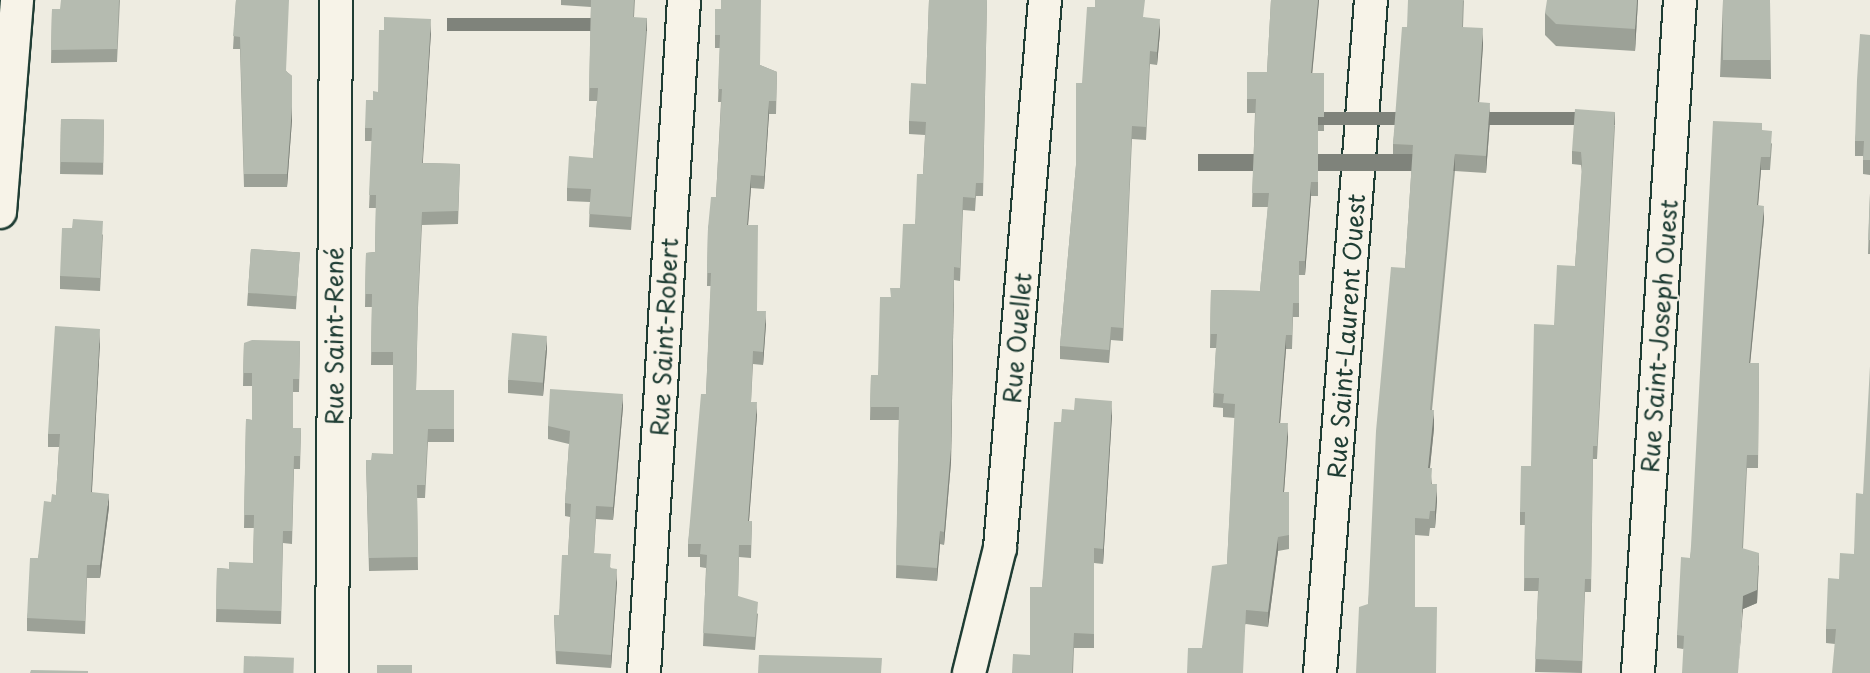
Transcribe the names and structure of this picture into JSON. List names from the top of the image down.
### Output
{
  "streets": {
    "street": [
      "Rue Saint-René",
      "Rue Saint-Laurent Ouest",
      "Rue Saint-Joseph Ouest",
      "Rue Saint-Robert",
      "Rue Ouellet"
    ]
  }
}
